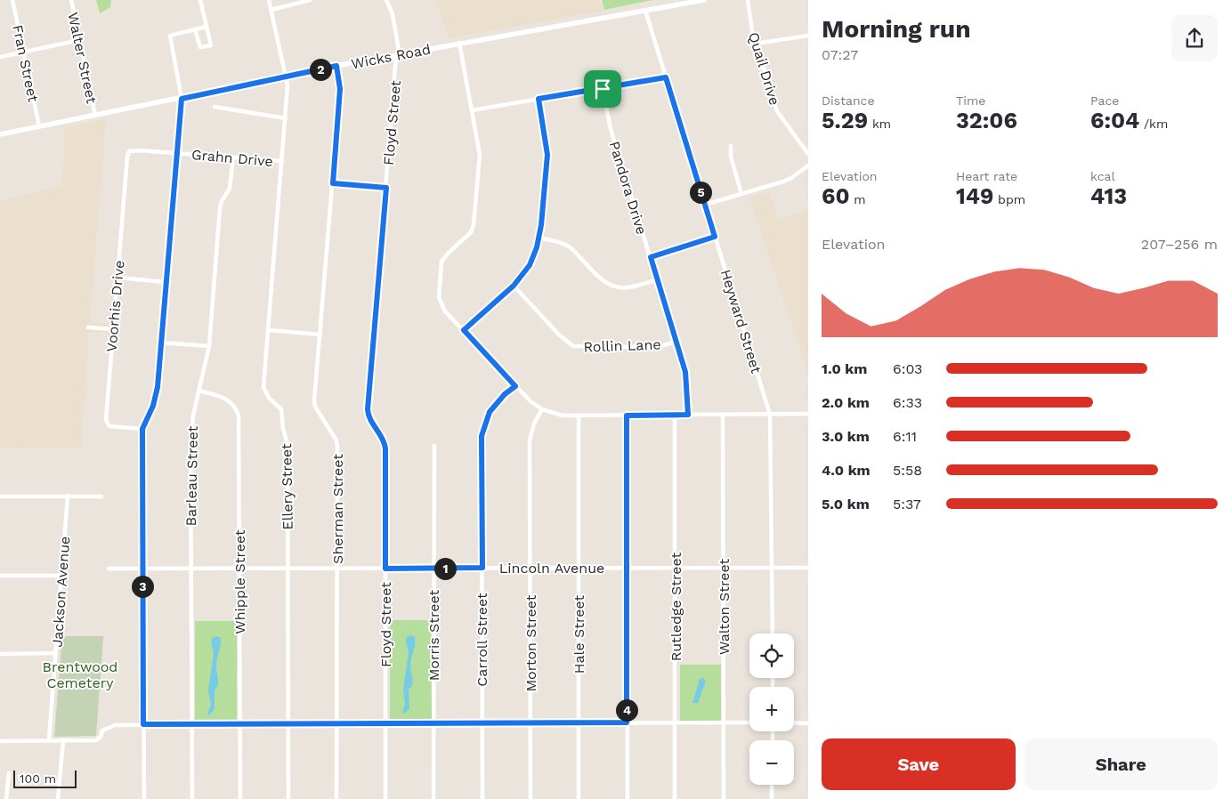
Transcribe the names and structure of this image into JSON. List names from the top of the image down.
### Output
{
  "streets": {
    "main road": ["Wicks Road"],
    "street": [
      "Walter Street",
      "Fran Street",
      "Quail Drive",
      "Floyd Street",
      "Grahn Drive",
      "Pandora Drive",
      "Voorhis Drive",
      "Heyward Street",
      "Rollin Lane",
      "Barleau Street",
      "Ellery Street",
      "Sherman Street",
      "Lincoln Avenue",
      "Whipple Street",
      "Jackson Avenue",
      "Rutledge Street",
      "Walton Street",
      "Hale Street",
      "Morris Street",
      "Carroll Street",
      "Morton Street"
    ]
  },
  "crossings": [
    ["Wicks Road", "Walter Street"],
    ["Wicks Road", "Fran Street"],
    ["Wicks Road", "Floyd Street"],
    ["Wicks Road", "Heyward Street"],
    ["Wicks Road", "Ellery Street"],
    ["Wicks Road", "Sherman Street"],
    ["Floyd Street", "Lincoln Avenue"],
    ["Grahn Drive", "Voorhis Drive"],
    ["Grahn Drive", "Barleau Street"],
    ["Grahn Drive", "Ellery Street"],
    ["Pandora Drive", "Rollin Lane"],
    ["Heyward Street", "Lincoln Avenue"],
    ["Barleau Street", "Lincoln Avenue"],
    ["Barleau Street", "Whipple Street"],
    ["Ellery Street", "Lincoln Avenue"],
    ["Sherman Street", "Lincoln Avenue"],
    ["Lincoln Avenue", "Whipple Street"],
    ["Lincoln Avenue", "Rutledge Street"],
    ["Lincoln Avenue", "Walton Street"],
    ["Lincoln Avenue", "Hale Street"],
    ["Lincoln Avenue", "Morris Street"],
    ["Lincoln Avenue", "Carroll Street"],
    ["Lincoln Avenue", "Morton Street"]
  ],
  "parks": ["Brentwood Cemetery"],
  "scale_bar": "100 m",
  "page": {
    "heading": ["Morning run", "07:27"],
    "pins": [
      "2",
      "5",
      "1",
      "3",
      "4"
    ],
    "stats": [
      ["Distance", "5.29 km"],
      ["Time", "32:06"],
      ["Pace", "6:04 /km"],
      ["Elevation", "60 m"],
      ["Heart rate", "149 bpm"],
      ["kcal", "413"]
    ],
    "chart": ["Elevation", "207–256 m"],
    "list": [
      {
        "name": "1.0 km",
        "note": "6:03"
      },
      {
        "name": "2.0 km",
        "note": "6:33"
      },
      {
        "name": "3.0 km",
        "note": "6:11"
      },
      {
        "name": "4.0 km",
        "note": "5:58"
      },
      {
        "name": "5.0 km",
        "note": "5:37"
      }
    ],
    "map_buttons": ["+", "−"],
    "buttons": ["Save", "Share"],
    "scale": "100 m"
  }
}
